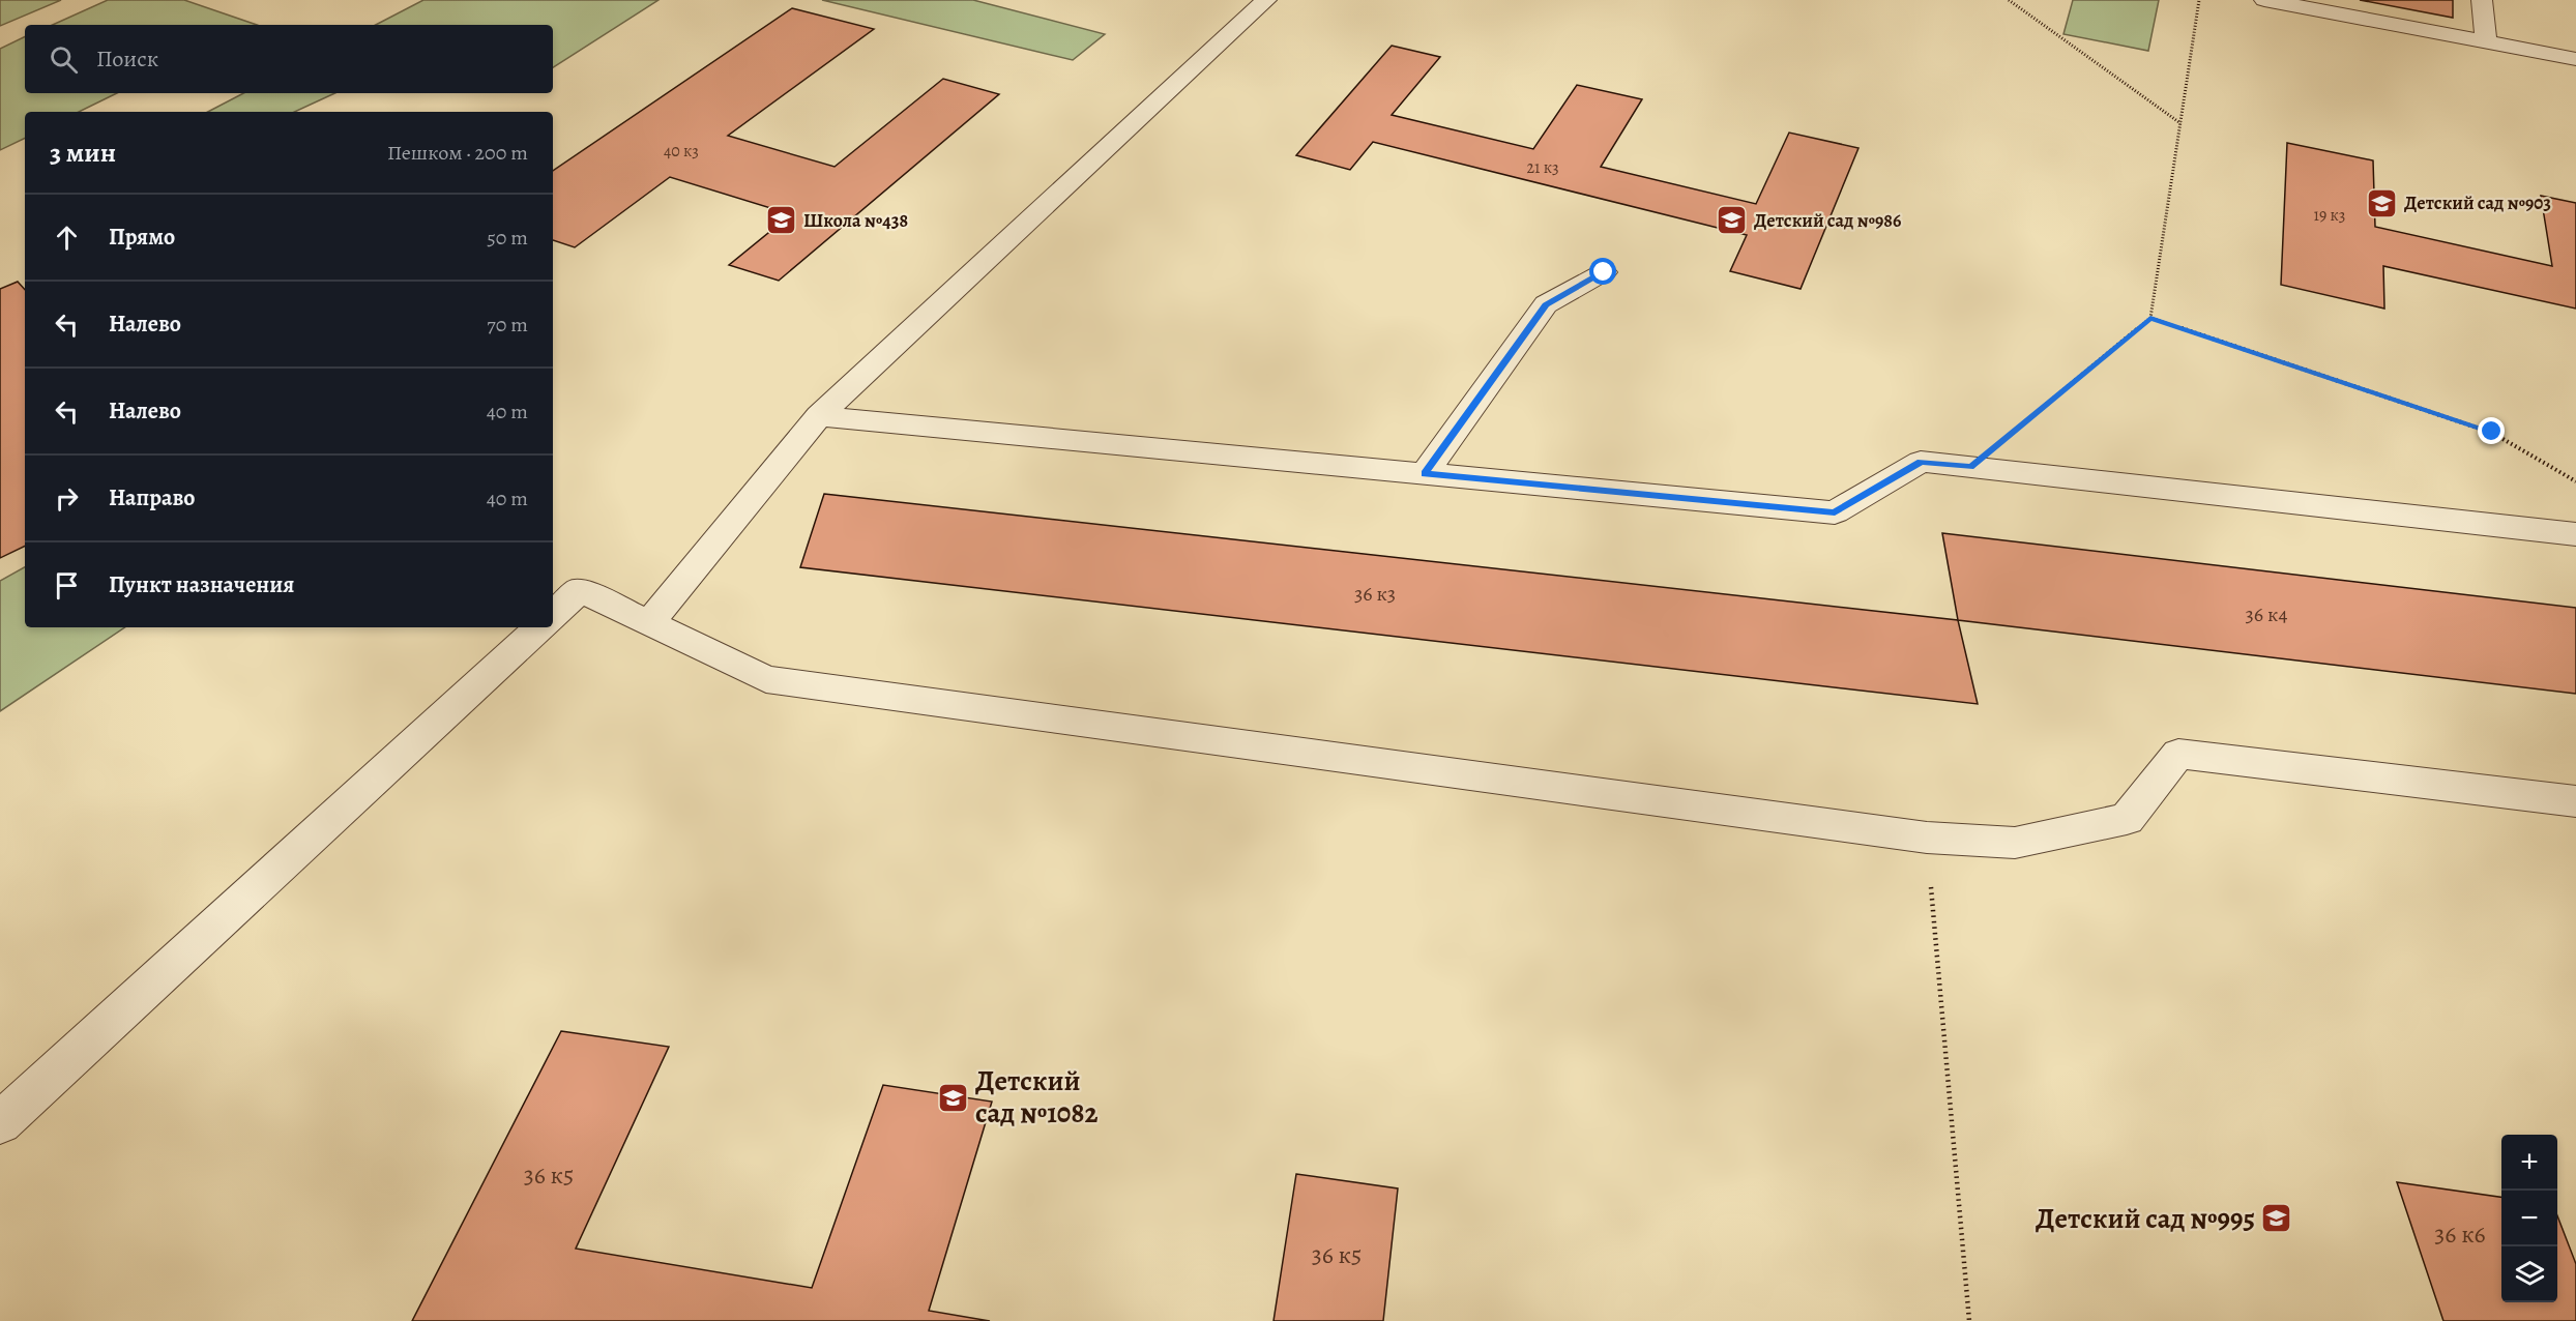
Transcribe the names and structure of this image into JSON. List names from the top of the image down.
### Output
{
  "places": {
    "school or university": [
      "Детский сад №903",
      "Школа №438",
      "Детский сад №986",
      "Детский сад №1082",
      "Детский сад №995"
    ]
  },
  "house_numbers": [
    "40 к3",
    "21 к3",
    "19 к3",
    "36 к3",
    "36 к4",
    "36 к5",
    "36 к6",
    "36 к5"
  ],
  "page": {
    "search": "Поиск",
    "heading": ["3 мин", "Пешком · 200 m"],
    "list": [
      ["Прямо", "50 m"],
      ["Налево", "70 m"],
      ["Налево", "40 m"],
      ["Направо", "40 m"],
      "Пункт назначения"
    ],
    "map_buttons": ["+", "−"]
  }
}
